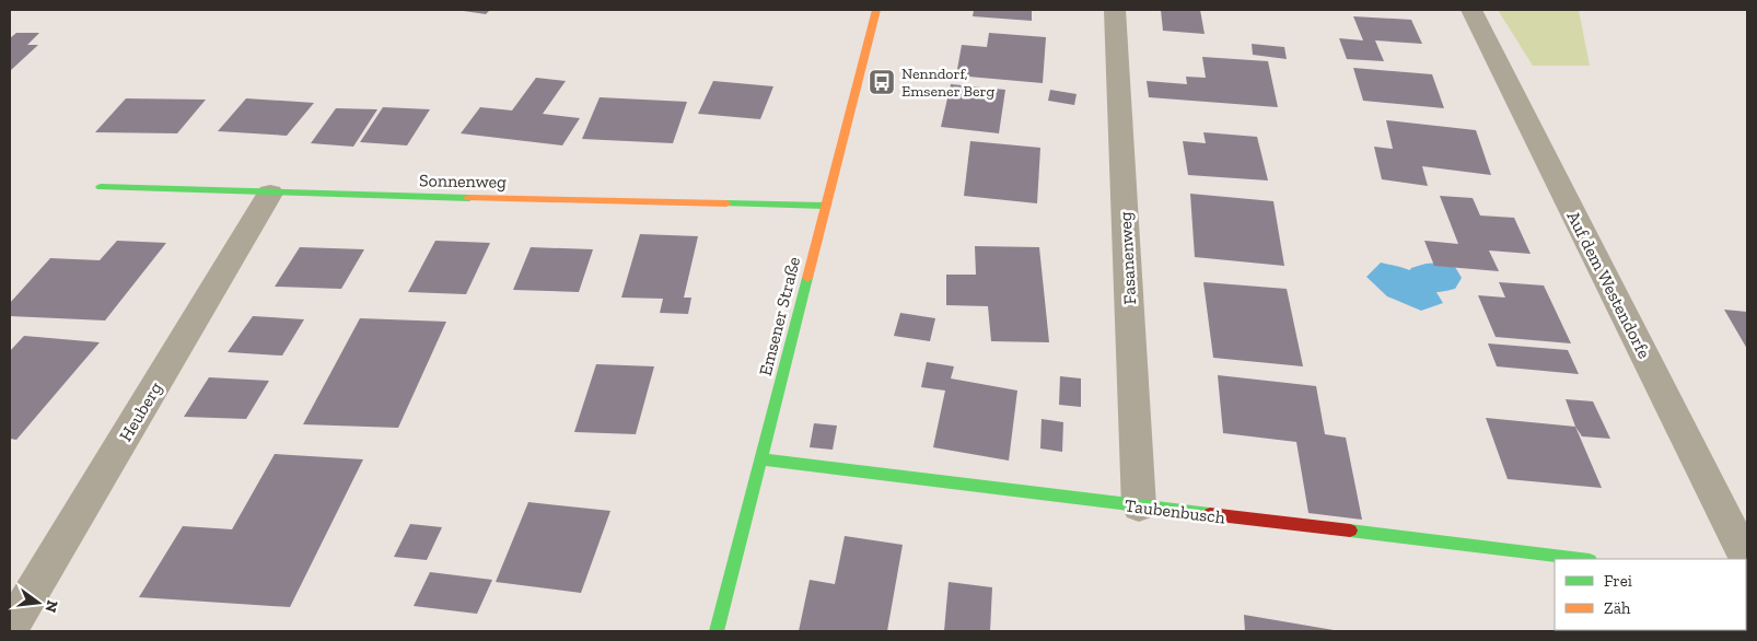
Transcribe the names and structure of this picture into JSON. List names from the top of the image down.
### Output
{
  "streets": {
    "street": [
      "Sonnenweg",
      "Fasanenweg",
      "Auf dem Westendorfe",
      "Emsener Straße",
      "Heuberg",
      "Taubenbusch"
    ]
  },
  "crossings": [
    ["Sonnenweg", "Emsener Straße"],
    ["Sonnenweg", "Heuberg"],
    ["Fasanenweg", "Taubenbusch"],
    ["Emsener Straße", "Taubenbusch"]
  ],
  "places": {
    "bus stop": ["Nenndorf, Emsener Berg"]
  },
  "legend": ["Frei", "Zäh"],
  "north": "right"
}
